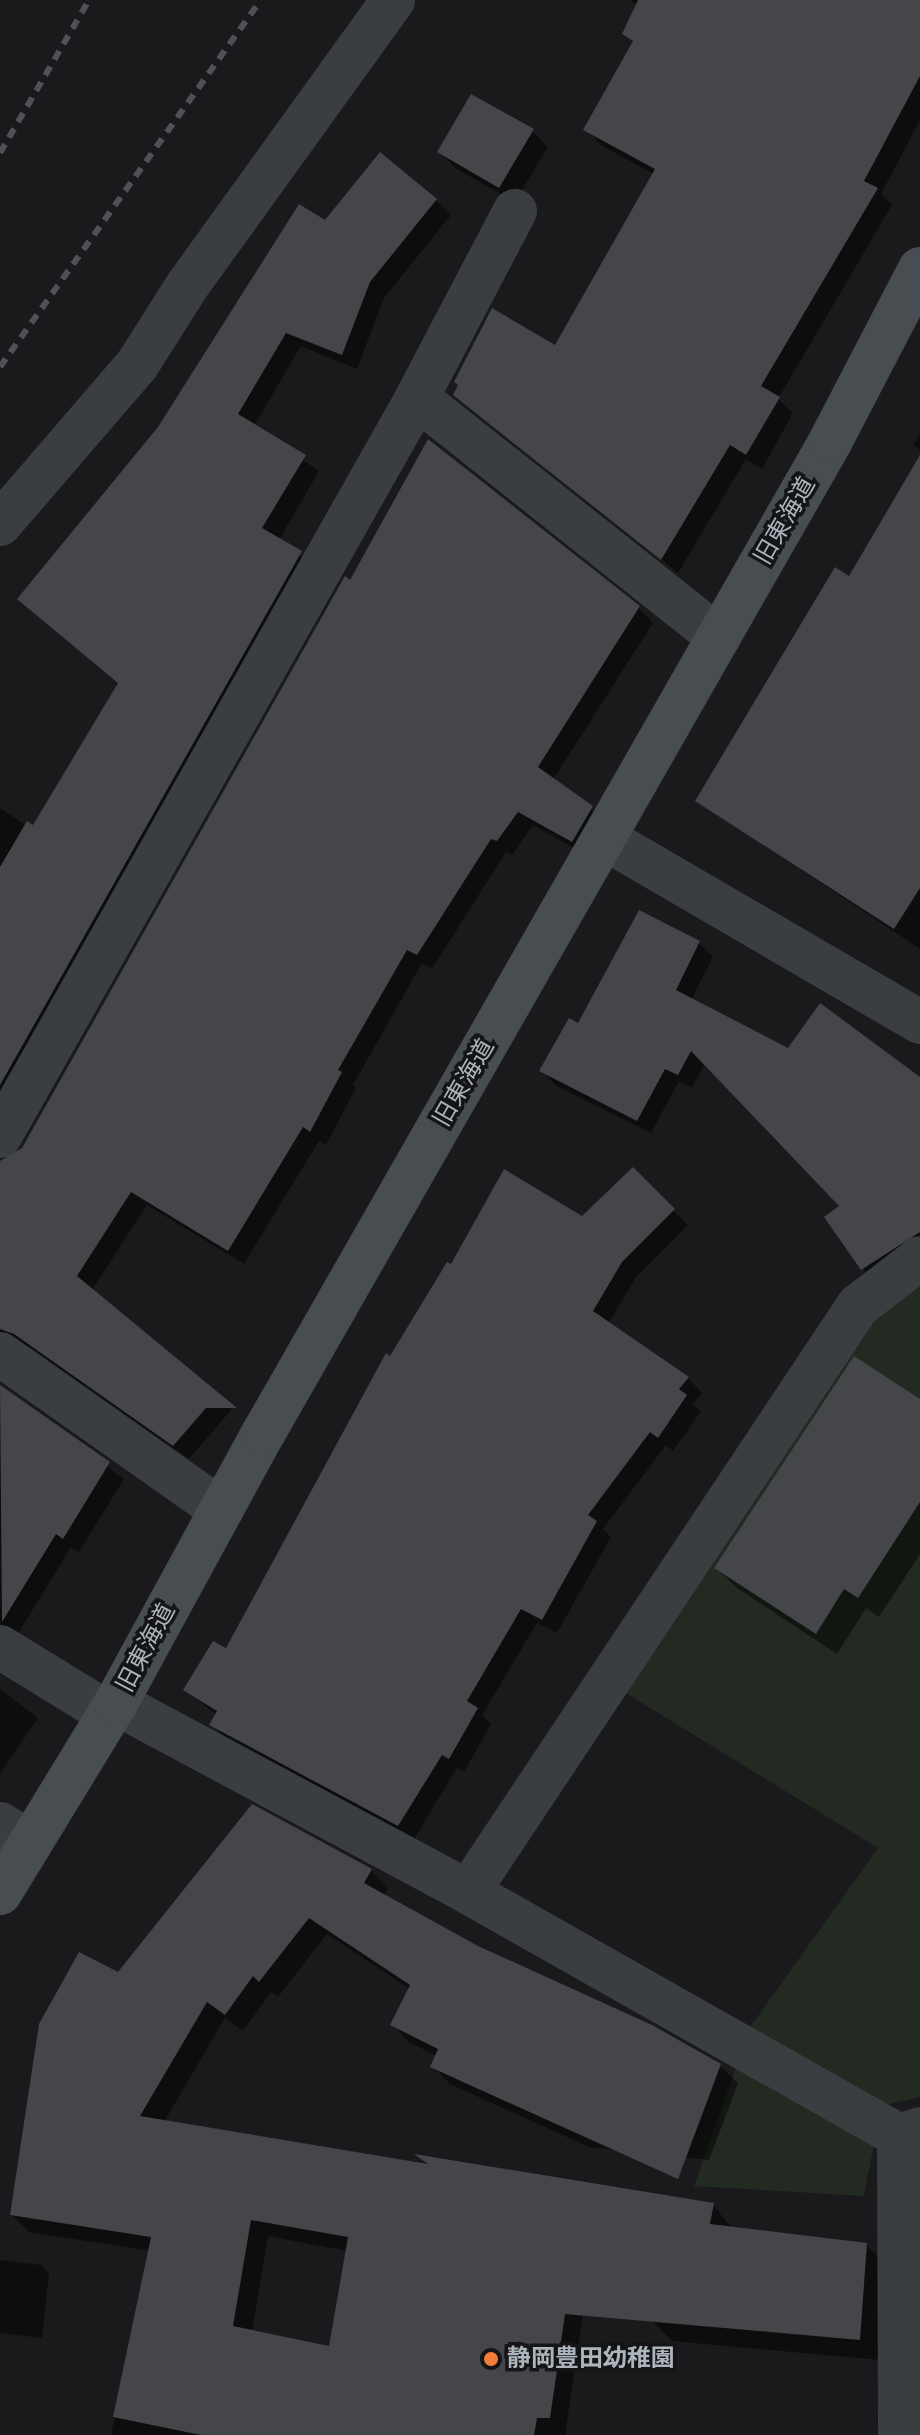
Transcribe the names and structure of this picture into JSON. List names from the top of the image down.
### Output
{
  "streets": {
    "street": ["旧東海道"]
  },
  "places": ["静岡豊田幼稚園"]
}
